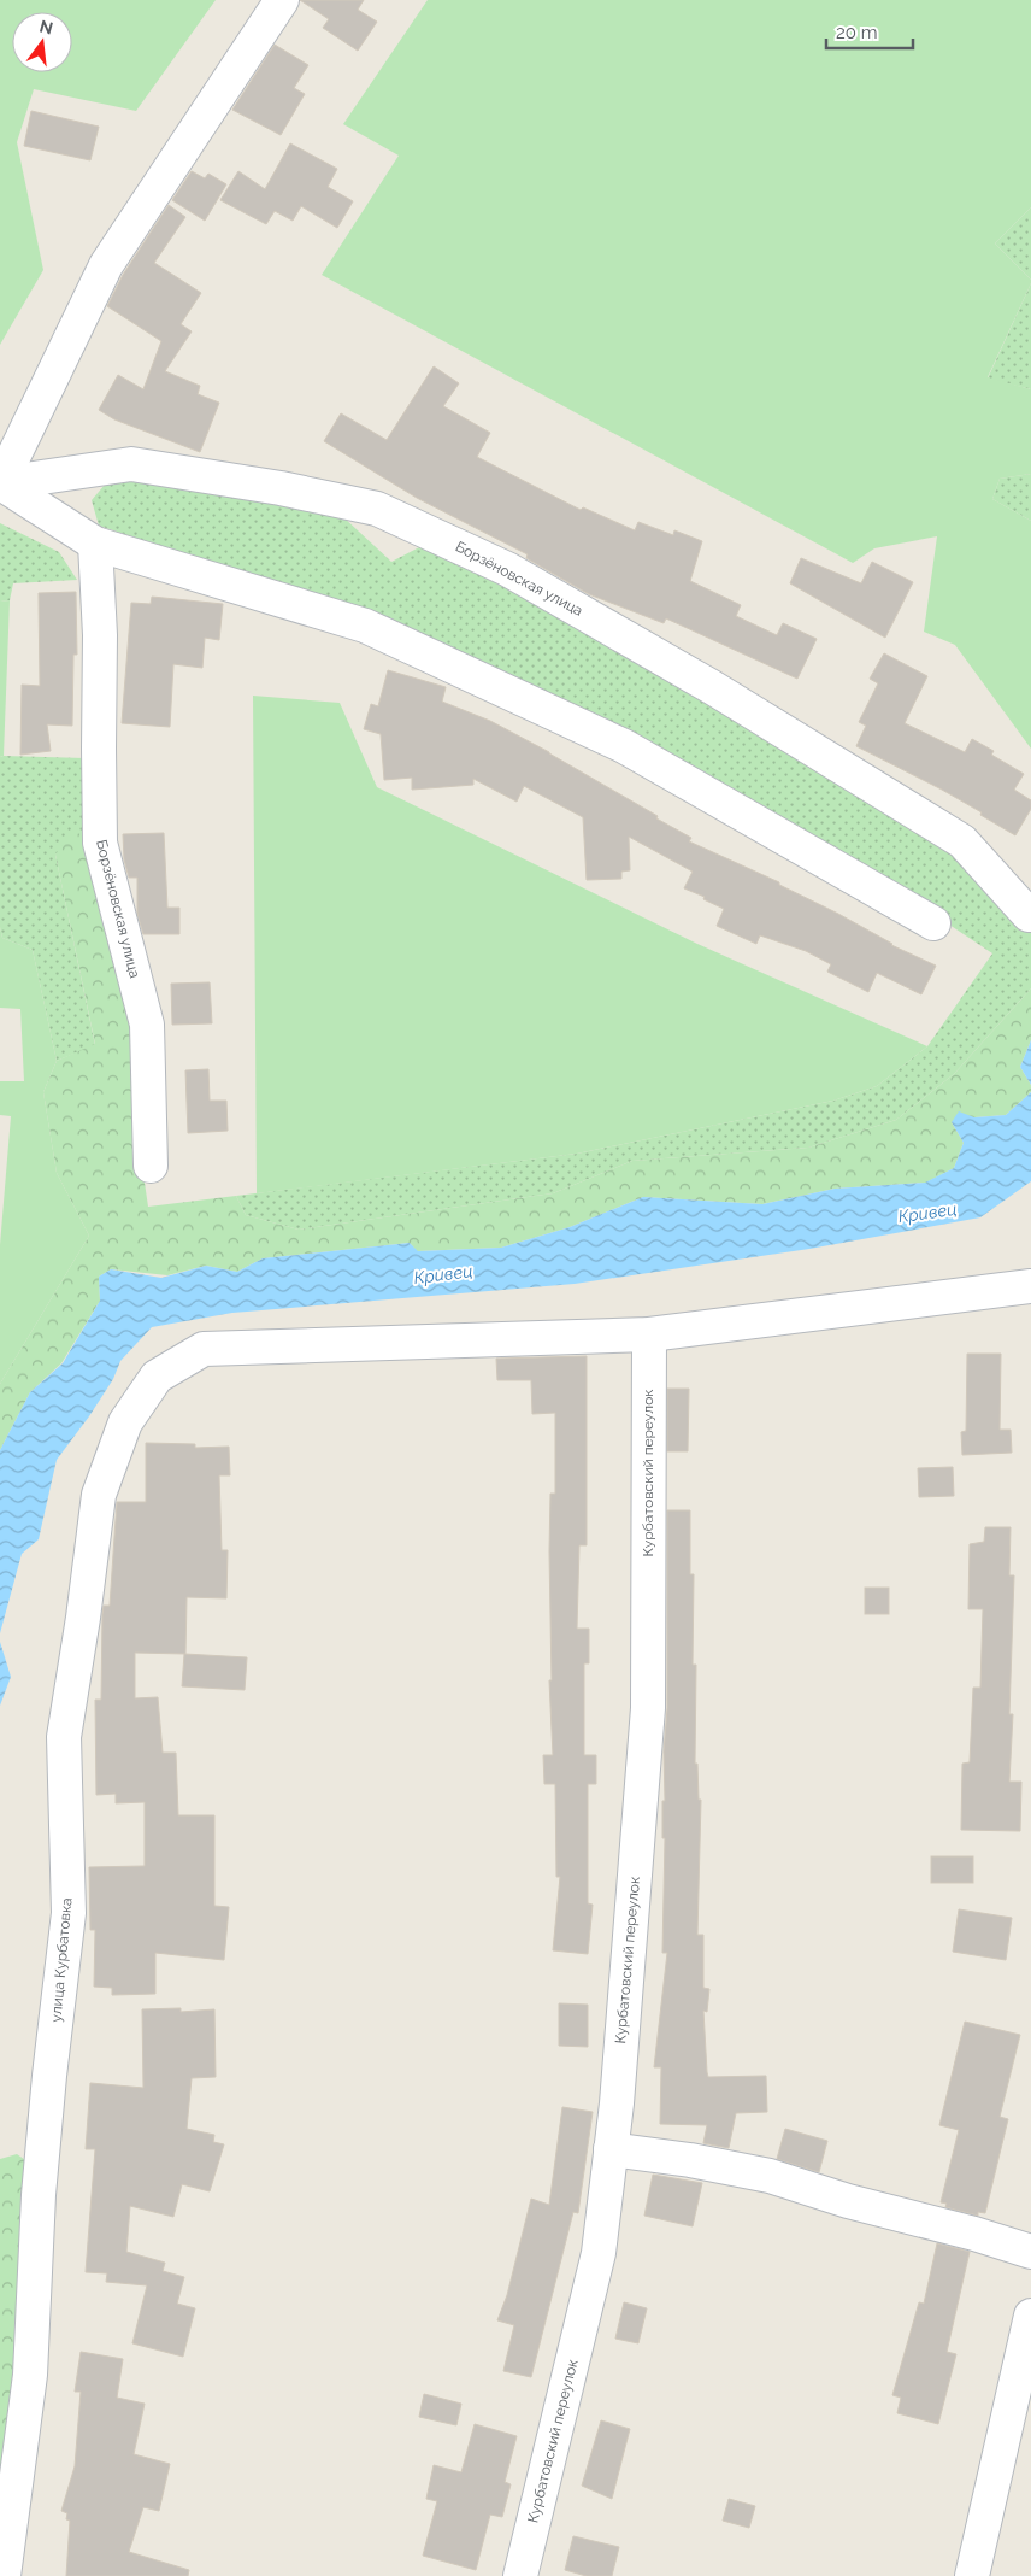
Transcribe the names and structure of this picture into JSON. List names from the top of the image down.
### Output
{
  "streets": {
    "street": ["Борзёновская улица", "Курбатовский переулок", "улица Курбатовка"]
  },
  "crossings": [
    ["Курбатовский переулок", "улица Курбатовка"]
  ],
  "water": ["Кривец"],
  "scale_bar": "20 m",
  "north": "top"
}
